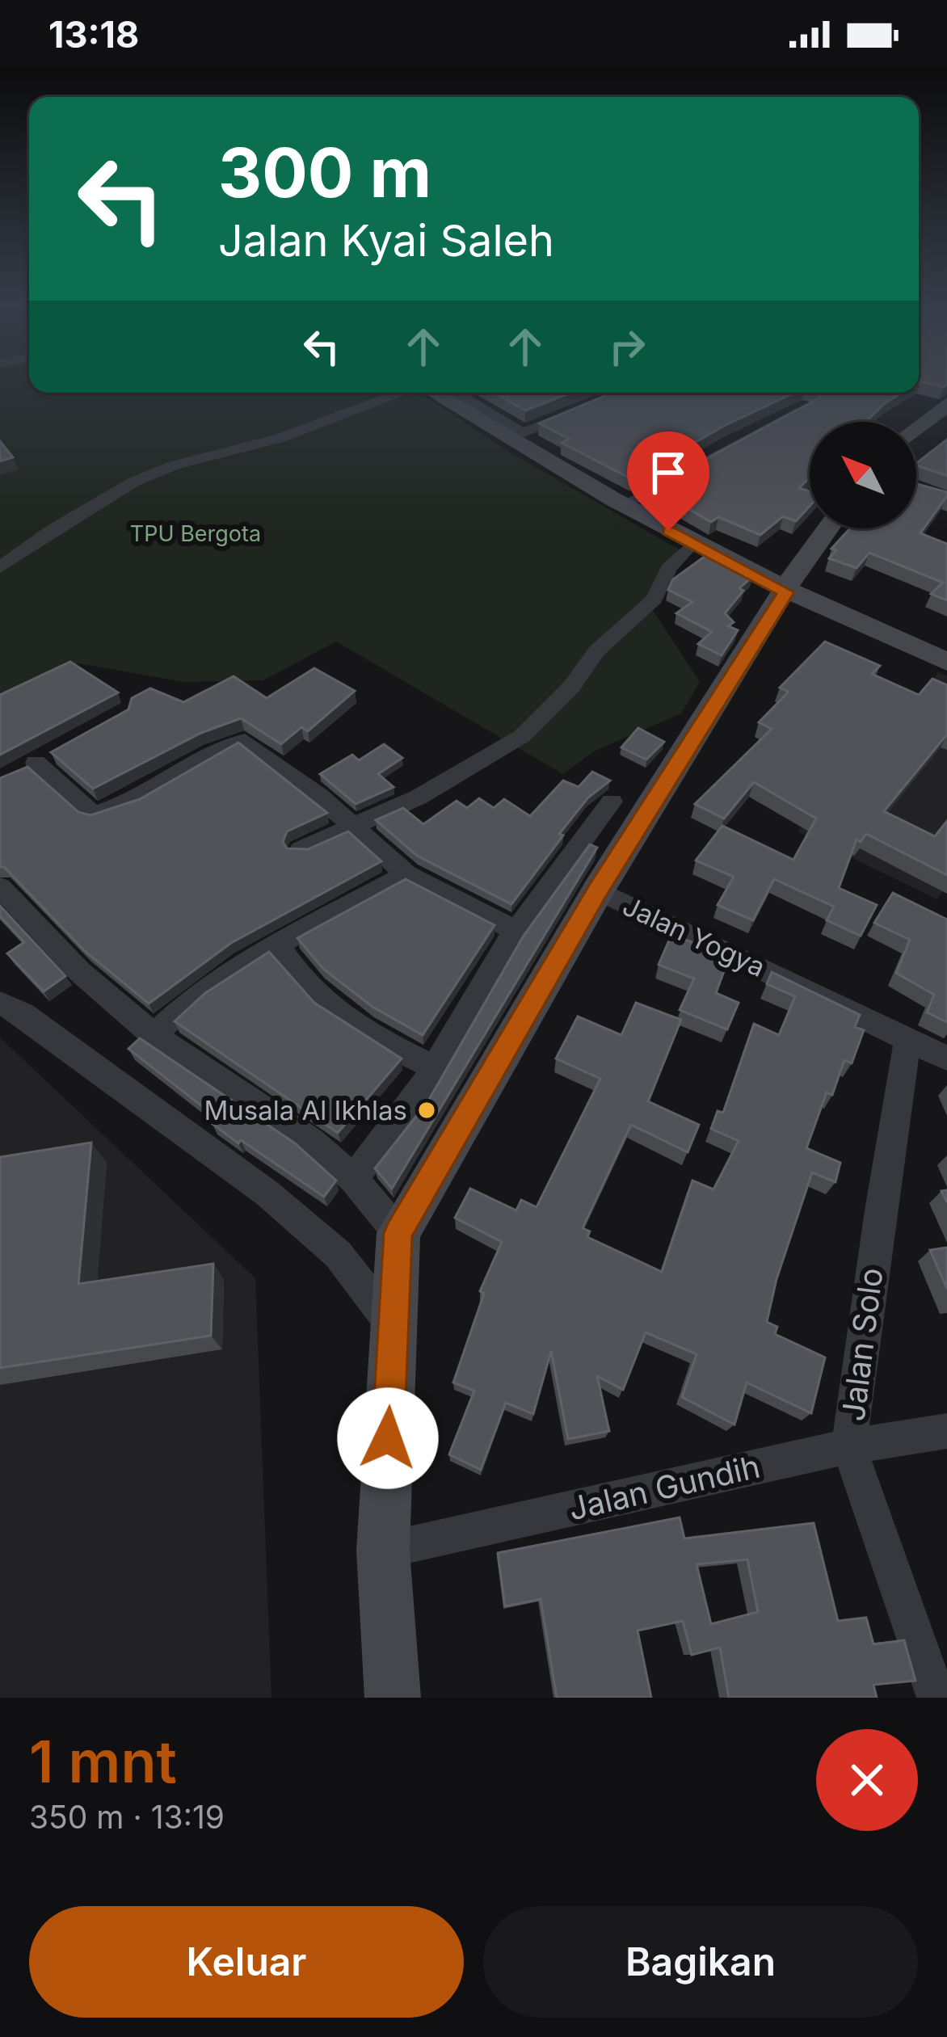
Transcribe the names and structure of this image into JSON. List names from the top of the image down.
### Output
{
  "streets": {
    "street": ["Jalan Yogya", "Jalan Solo", "Jalan Gundih"]
  },
  "crossings": [
    ["Jalan Yogya", "Jalan Solo"],
    ["Jalan Solo", "Jalan Gundih"]
  ],
  "parks": ["TPU Bergota"],
  "places": ["Musala Al Ikhlas"],
  "north": "top left",
  "page": {
    "status": "13:18",
    "turn": ["300 m", "Jalan Kyai Saleh"],
    "heading": ["1 mnt", "350 m · 13:19"],
    "buttons": ["Keluar", "Bagikan"]
  }
}
